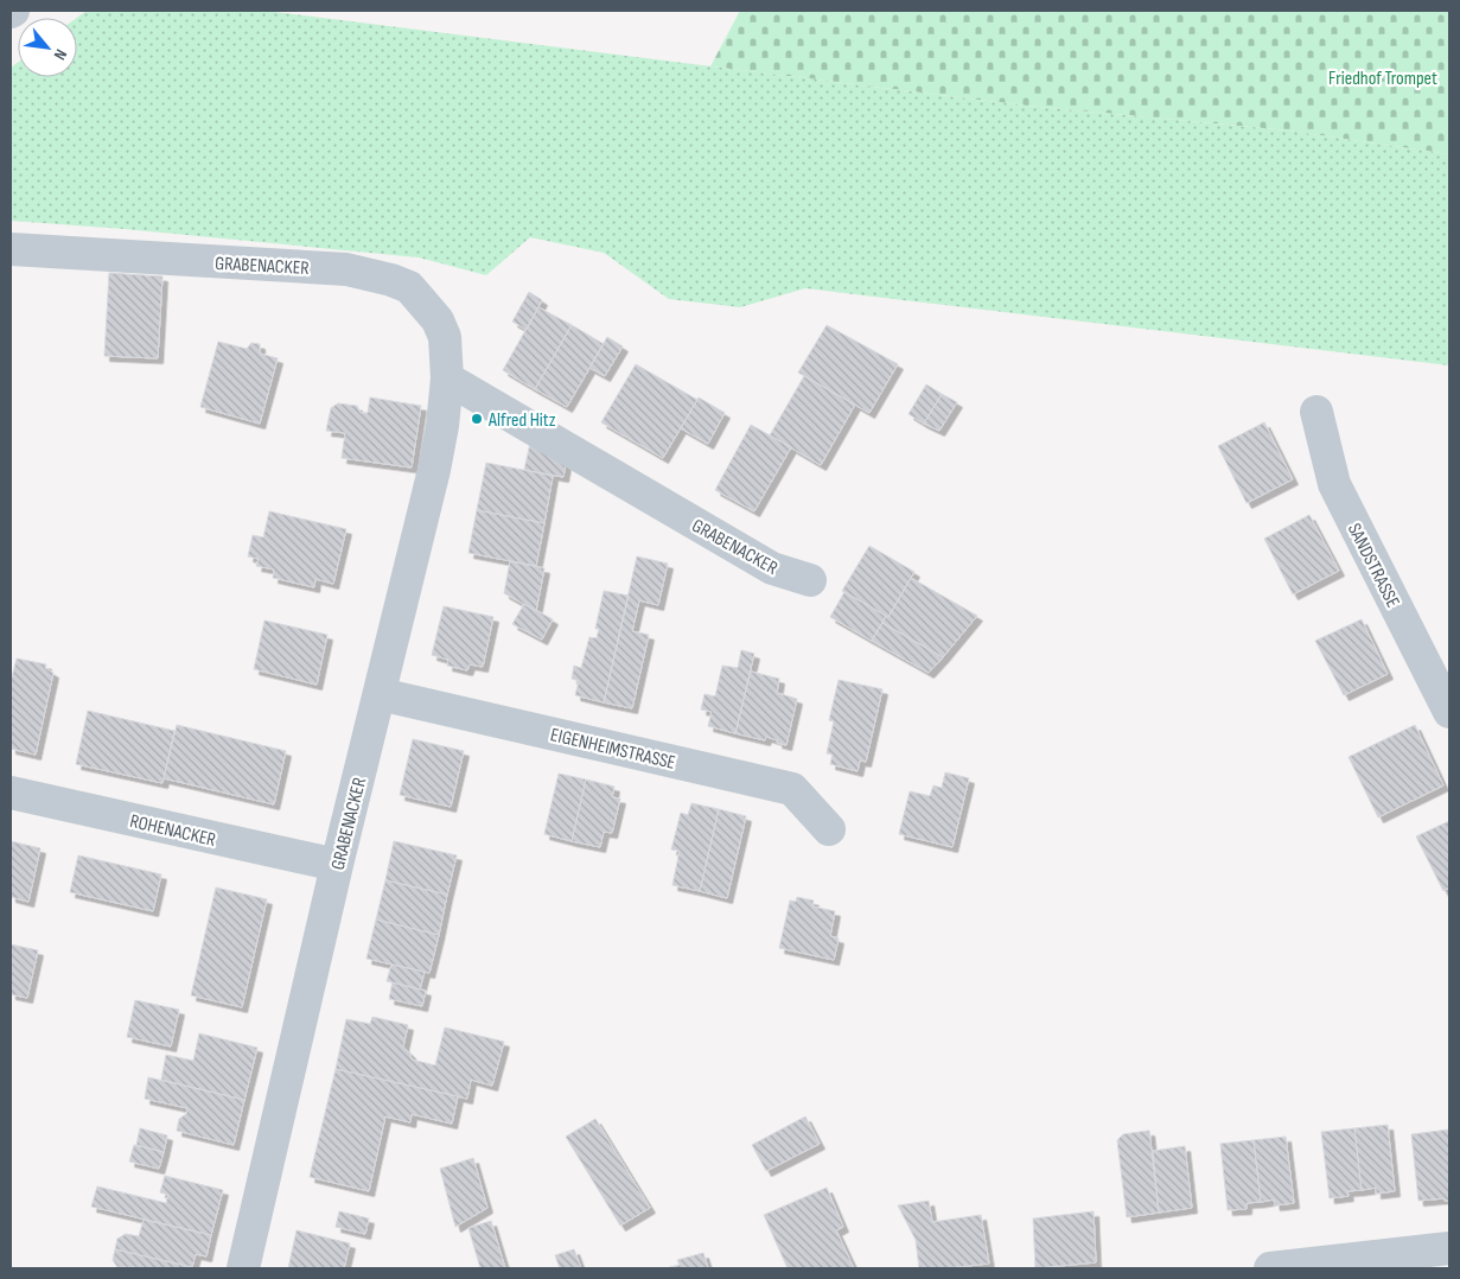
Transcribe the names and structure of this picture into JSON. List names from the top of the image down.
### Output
{
  "streets": {
    "street": [
      "GRABENACKER",
      "SANDSTRASSE",
      "EIGENHEIMSTRASSE",
      "ROHENACKER"
    ]
  },
  "crossings": [
    ["GRABENACKER", "EIGENHEIMSTRASSE"],
    ["GRABENACKER", "ROHENACKER"]
  ],
  "parks": ["Friedhof Trompet"],
  "places": ["Alfred Hitz"],
  "north": "bottom right"
}
